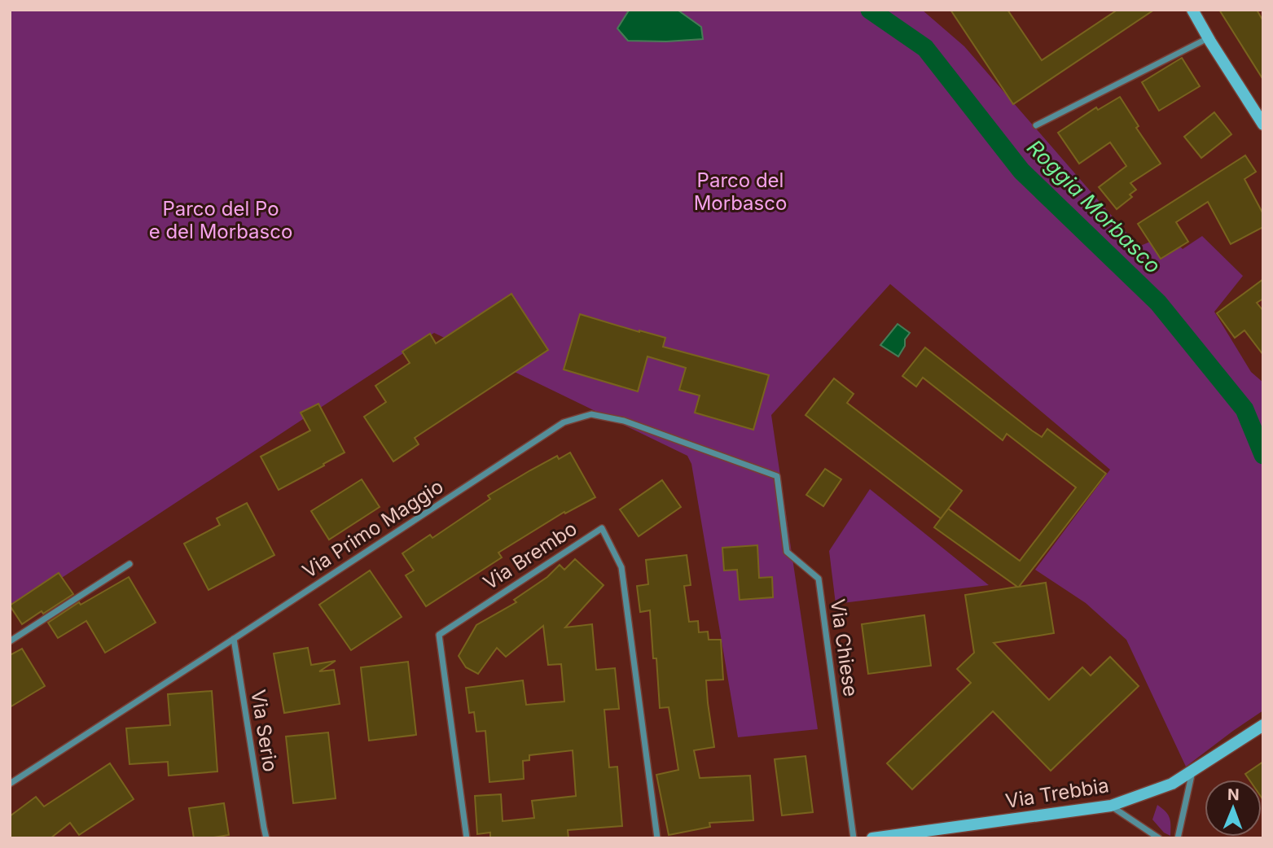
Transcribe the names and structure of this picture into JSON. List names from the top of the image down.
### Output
{
  "streets": {
    "street": [
      "Via Primo Maggio",
      "Via Brembo",
      "Via Chiese",
      "Via Serio",
      "Via Trebbia"
    ]
  },
  "crossings": [
    ["Via Primo Maggio", "Via Chiese"],
    ["Via Primo Maggio", "Via Serio"]
  ],
  "water": ["Roggia Morbasco"],
  "parks": ["Parco del Morbasco", "Parco del Po e del Morbasco"],
  "north": "top"
}
